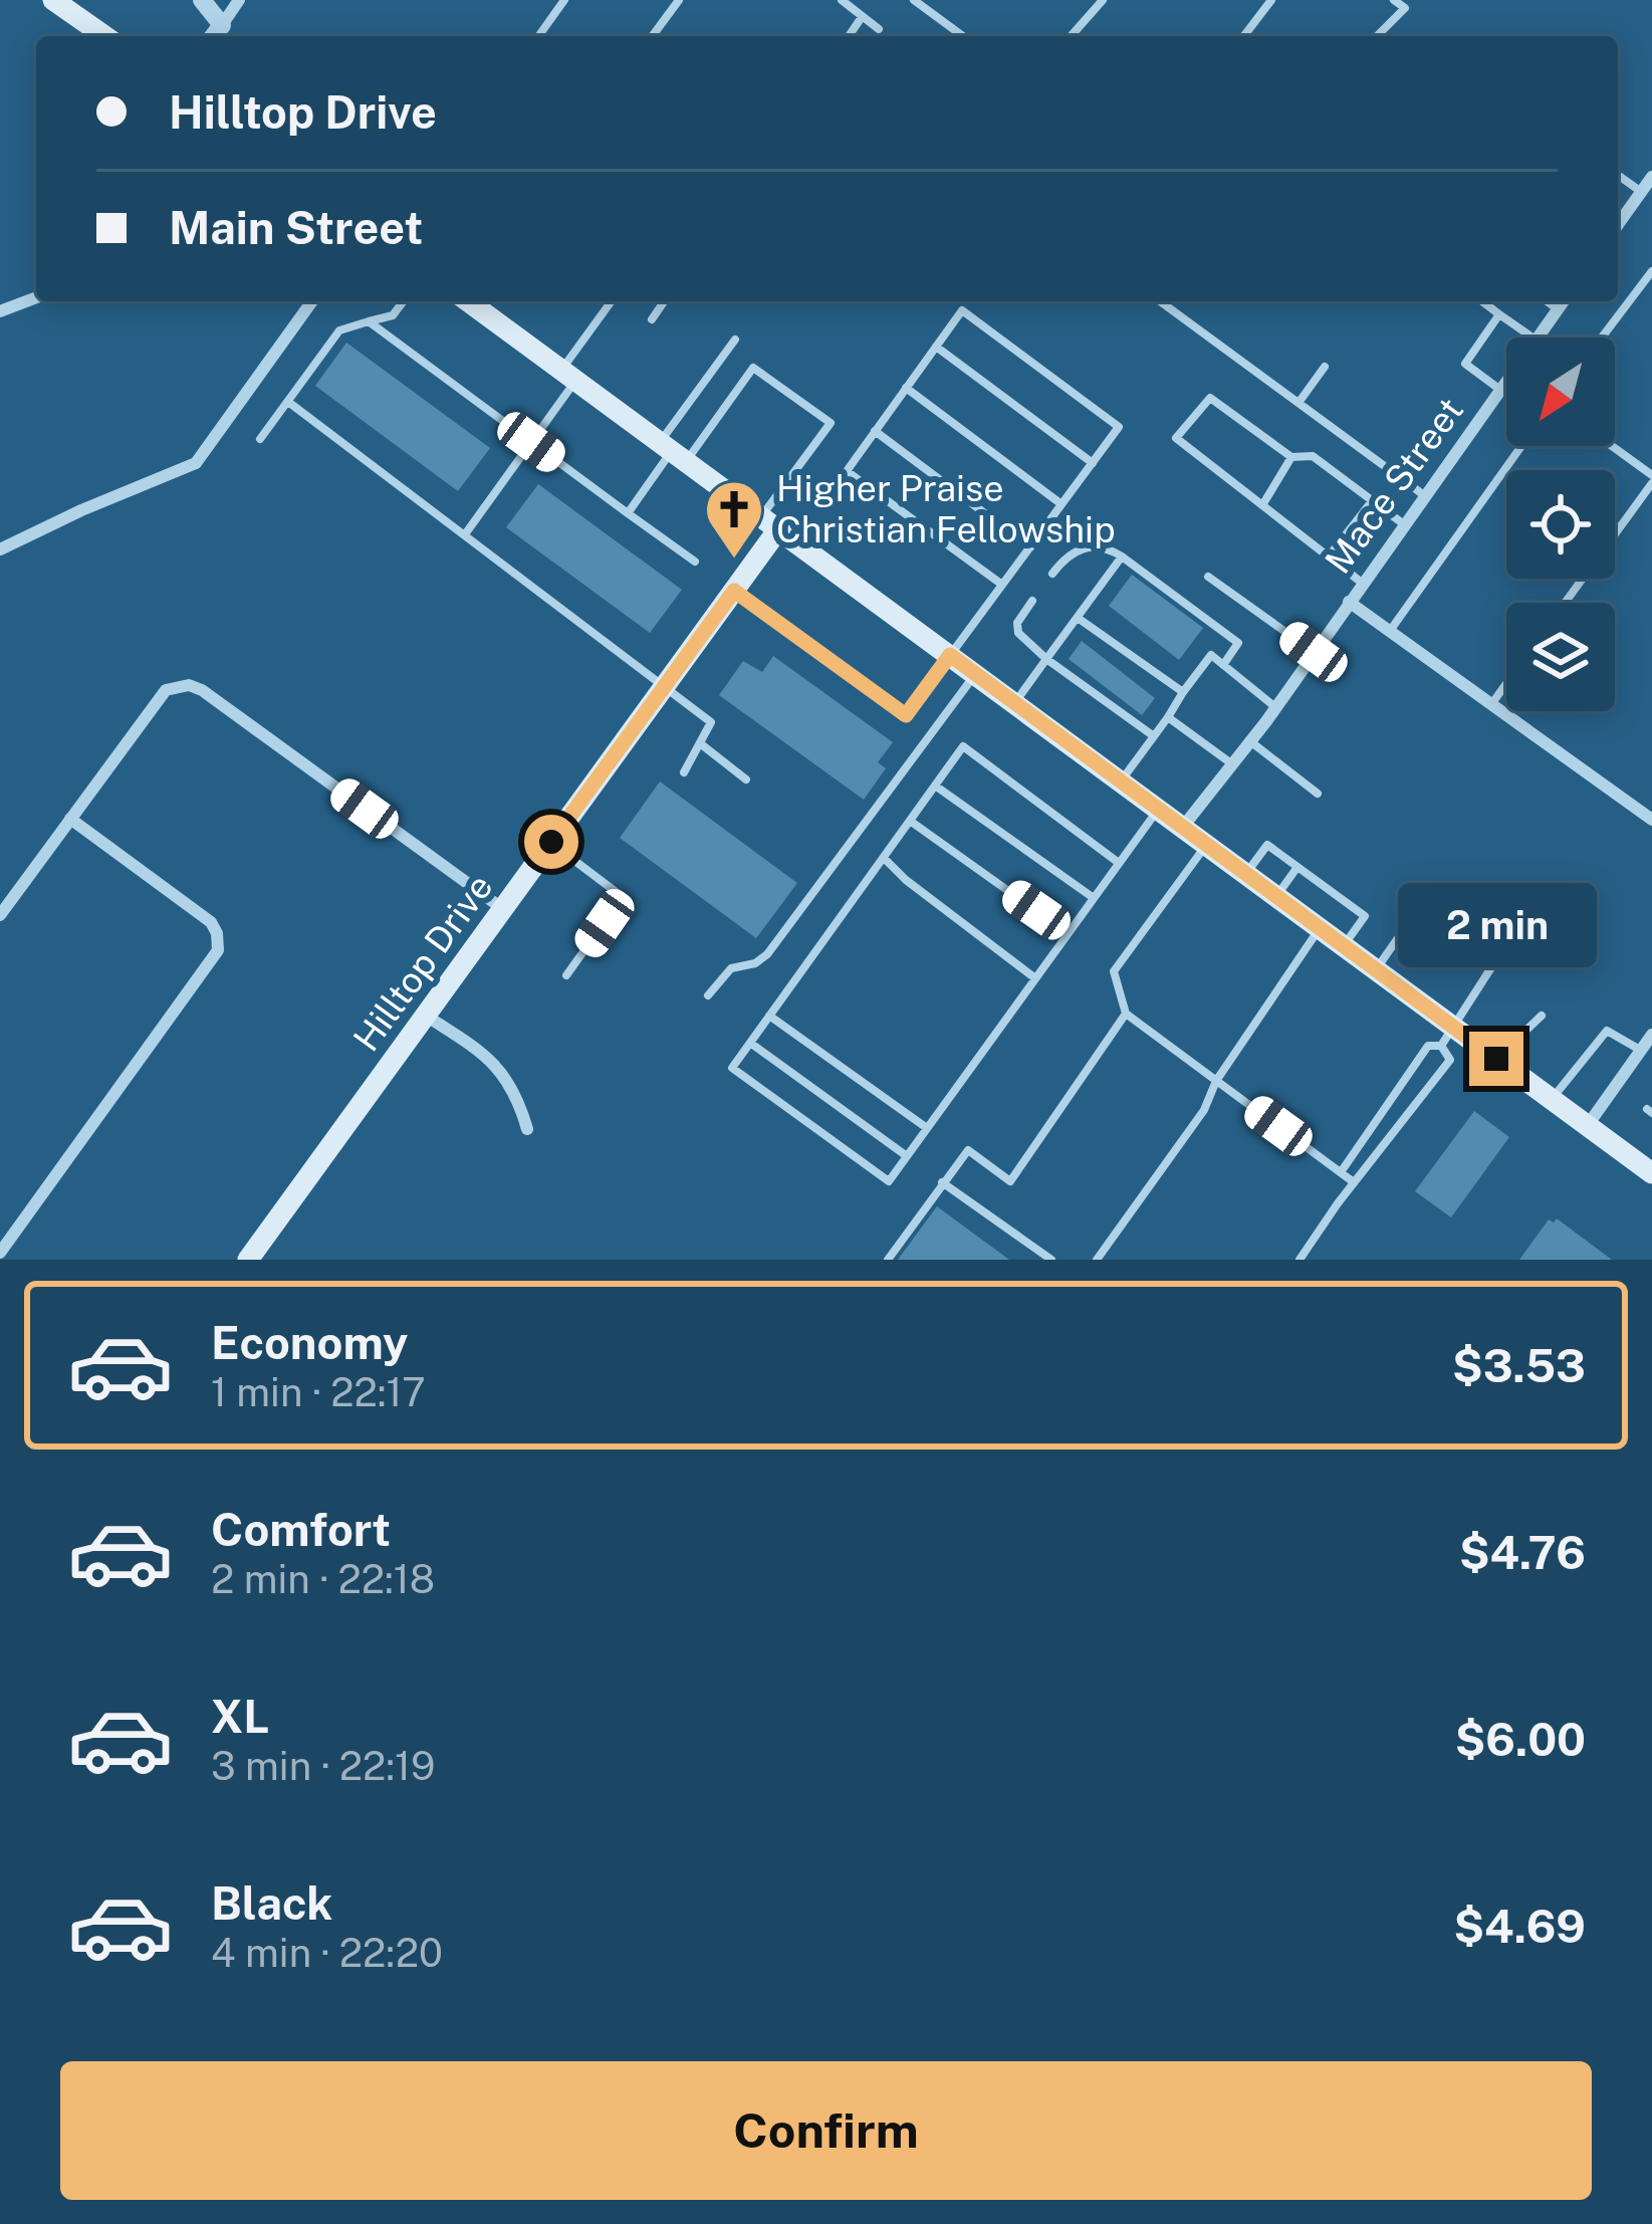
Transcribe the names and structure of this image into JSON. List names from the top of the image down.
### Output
{
  "streets": {
    "main road": ["Hilltop Drive"],
    "street": ["Mace Street"]
  },
  "places": {
    "church": ["Higher Praise Christian Fellowship"]
  },
  "north": "bottom left",
  "page": {
    "banner": ["Hilltop Drive", "Main Street"],
    "bubble": "2 min",
    "list": [
      {
        "name": "Economy",
        "note": "1 min · 22:17",
        "value": "$3.53"
      },
      {
        "name": "Comfort",
        "note": "2 min · 22:18",
        "value": "$4.76"
      },
      {
        "name": "XL",
        "note": "3 min · 22:19",
        "value": "$6.00"
      },
      {
        "name": "Black",
        "note": "4 min · 22:20",
        "value": "$4.69"
      }
    ],
    "buttons": "Confirm"
  }
}
